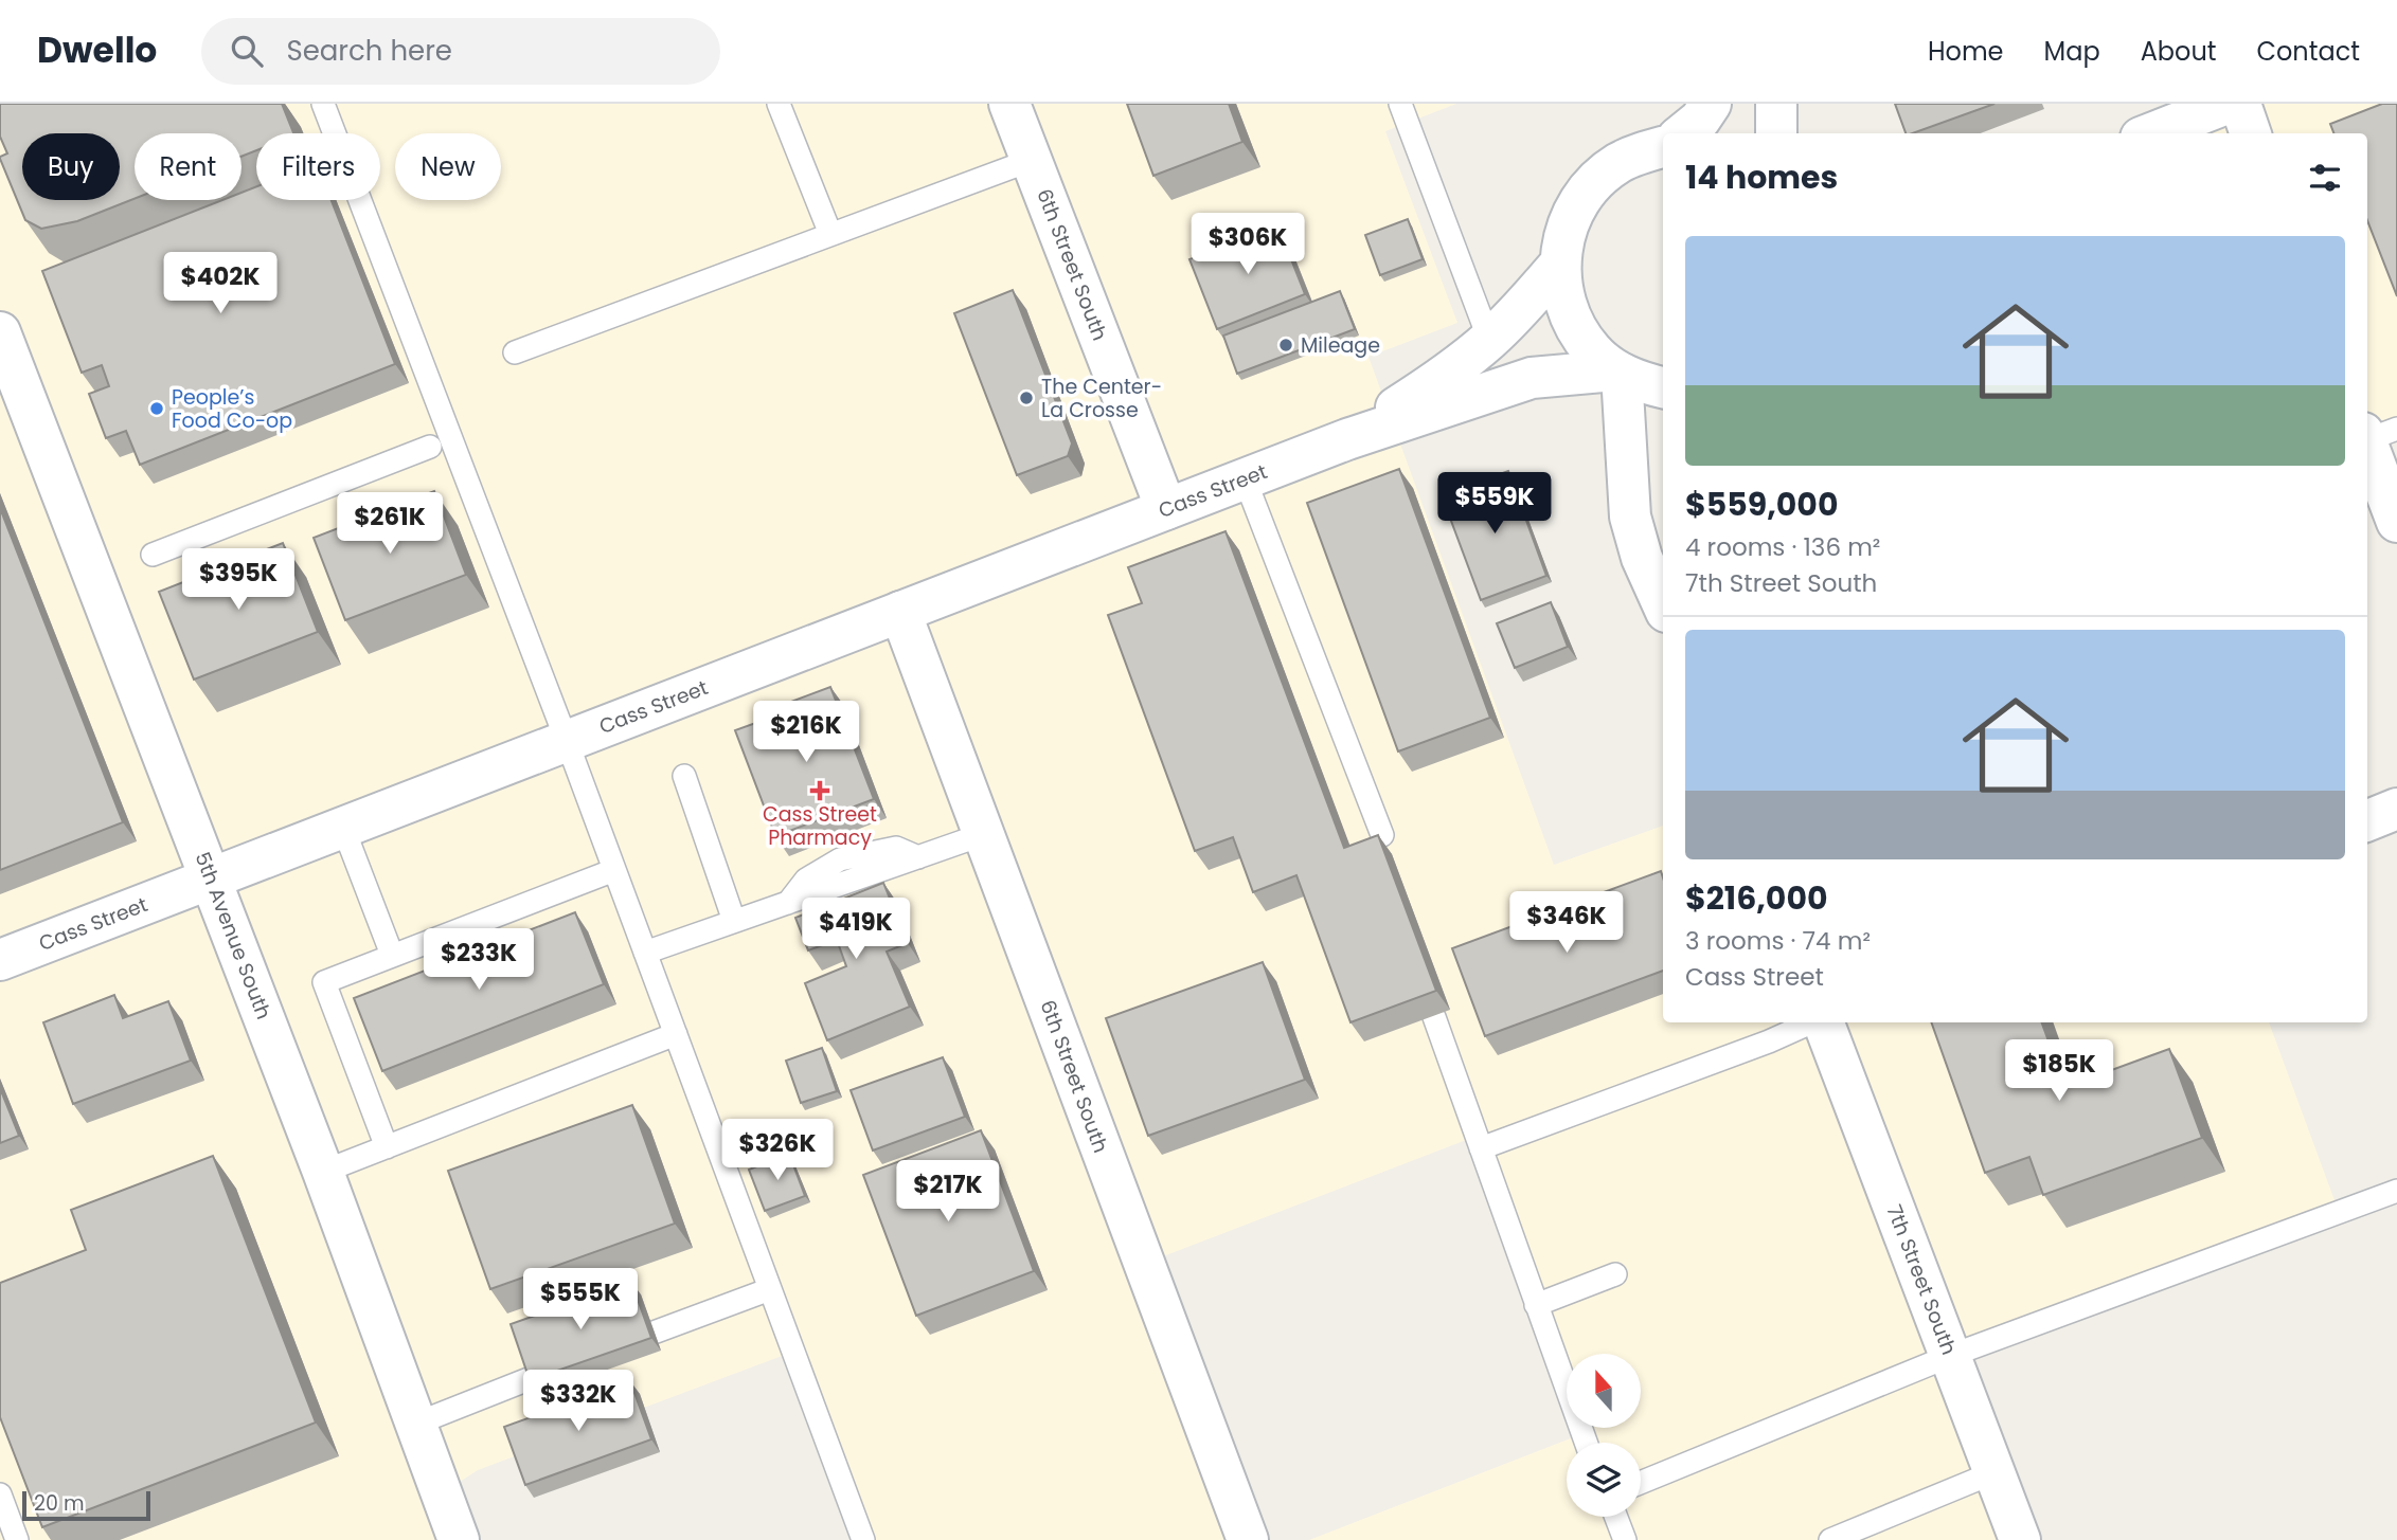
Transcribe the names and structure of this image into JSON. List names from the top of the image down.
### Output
{
  "streets": {
    "street": [
      "6th Street South",
      "Cass Street",
      "5th Avenue South",
      "7th Street South"
    ]
  },
  "crossings": [
    ["6th Street South", "Cass Street"],
    ["Cass Street", "5th Avenue South"]
  ],
  "places": {
    "other": ["Mileage", "The Center- La Crosse", "People’s Food Co-op"],
    "health": ["Cass Street Pharmacy"]
  },
  "scale_bar": "20 m",
  "north": "top",
  "page": {
    "header": "Dwello",
    "search": "Search here",
    "nav": [
      "Home",
      "Map",
      "About",
      "Contact"
    ],
    "chip": [
      "Buy",
      "Rent",
      "Filters",
      "New"
    ],
    "heading": "14 homes",
    "price": [
      "$306K",
      "$402K",
      "$559K",
      "$261K",
      "$395K",
      "$216K",
      "$346K",
      "$419K",
      "$233K",
      "$185K",
      "$326K",
      "$217K",
      "$555K",
      "$332K"
    ],
    "list": [
      {
        "name": "$559,000",
        "note": "4 rooms · 136 m² · 7th Street South"
      },
      {
        "name": "$216,000",
        "note": "3 rooms · 74 m² · Cass Street"
      }
    ],
    "scale": "20 m"
  }
}
